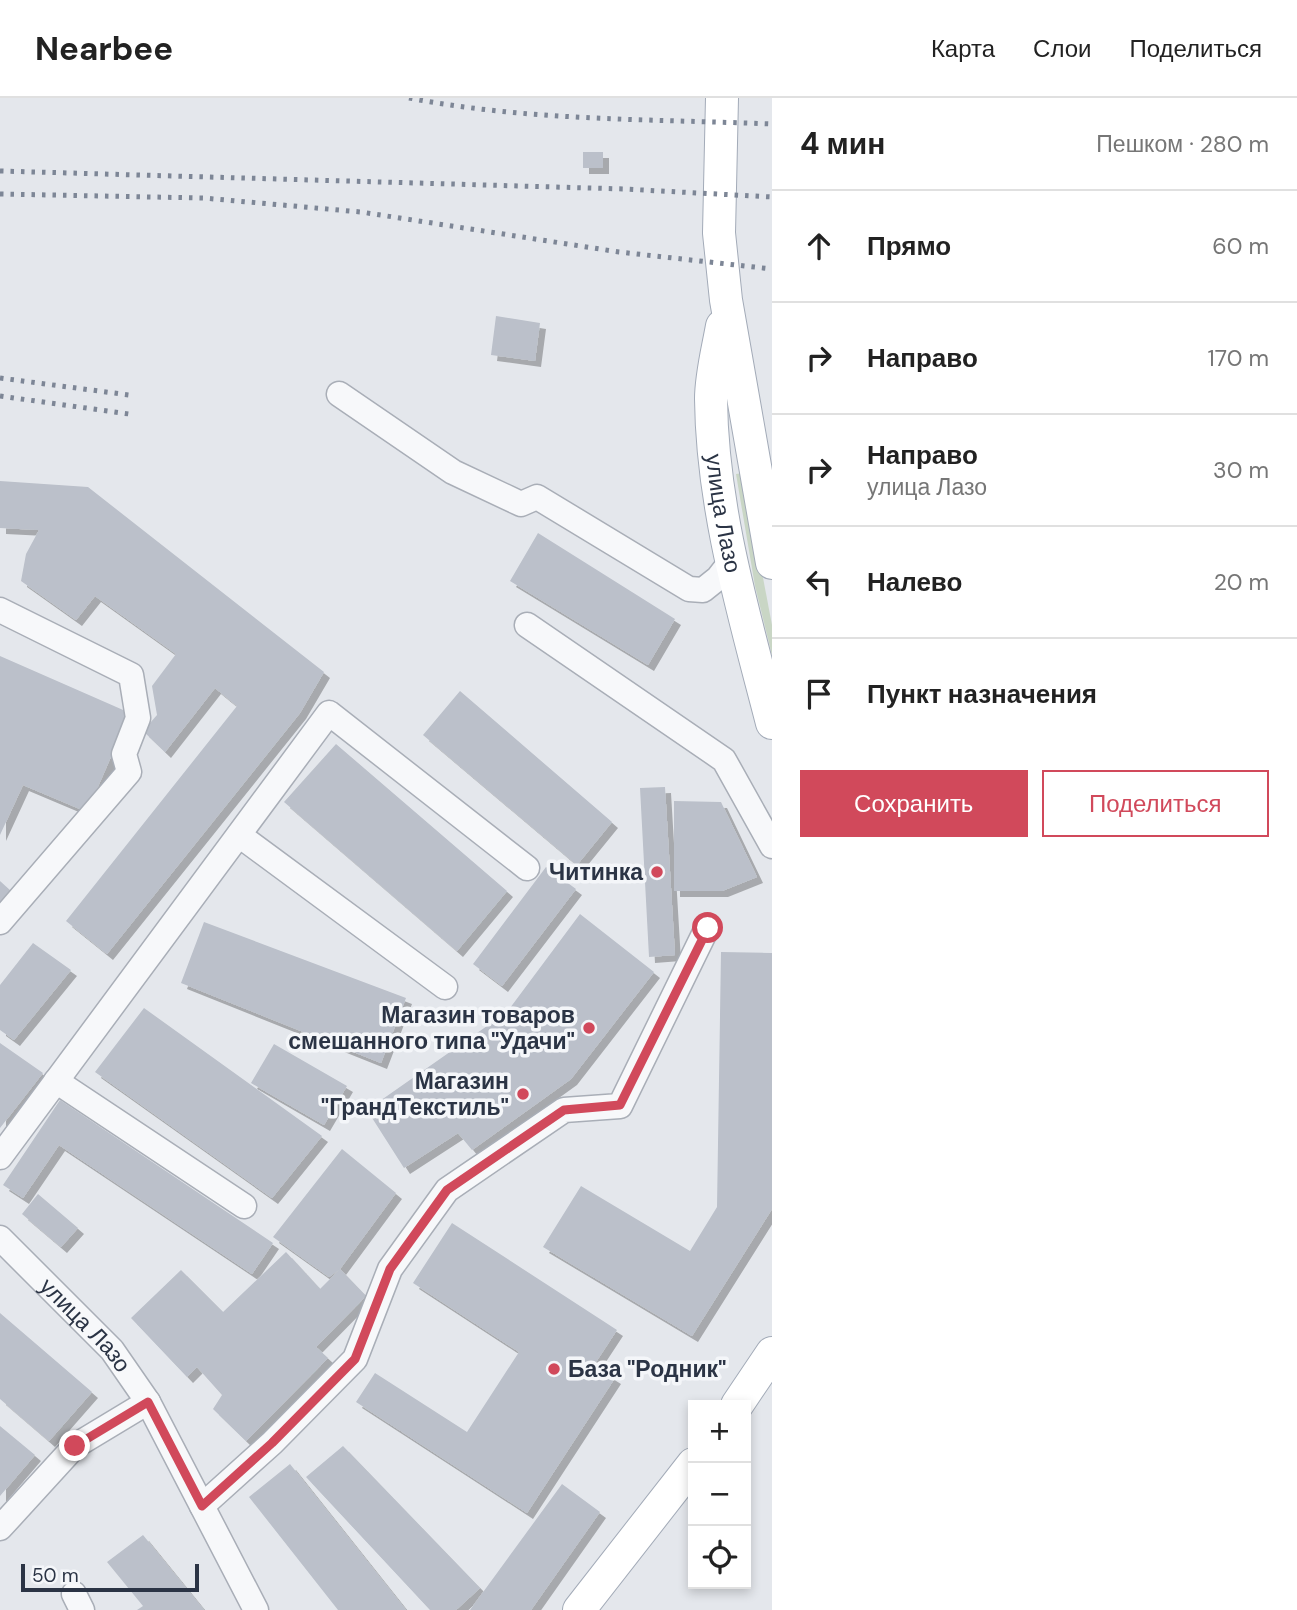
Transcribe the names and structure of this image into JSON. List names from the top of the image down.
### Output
{
  "streets": {
    "main road": ["улица Лазо"]
  },
  "places": [
    "Читинка",
    "Магазин товаров смешанного типа \"Удачи\"",
    "Магазин \"ГрандТекстиль\"",
    "База \"Родник\""
  ],
  "scale_bar": "50 m",
  "page": {
    "header": "Nearbee",
    "nav": ["Карта", "Слои", "Поделиться"],
    "heading": ["4 мин", "Пешком · 280 m"],
    "list": [
      ["Прямо", "60 m"],
      ["Направо", "170 m"],
      ["Направо", "улица Лазо", "30 m"],
      ["Налево", "20 m"],
      "Пункт назначения"
    ],
    "buttons": ["Сохранить", "Поделиться"],
    "map_buttons": ["+", "−"],
    "scale": "50 m"
  }
}
